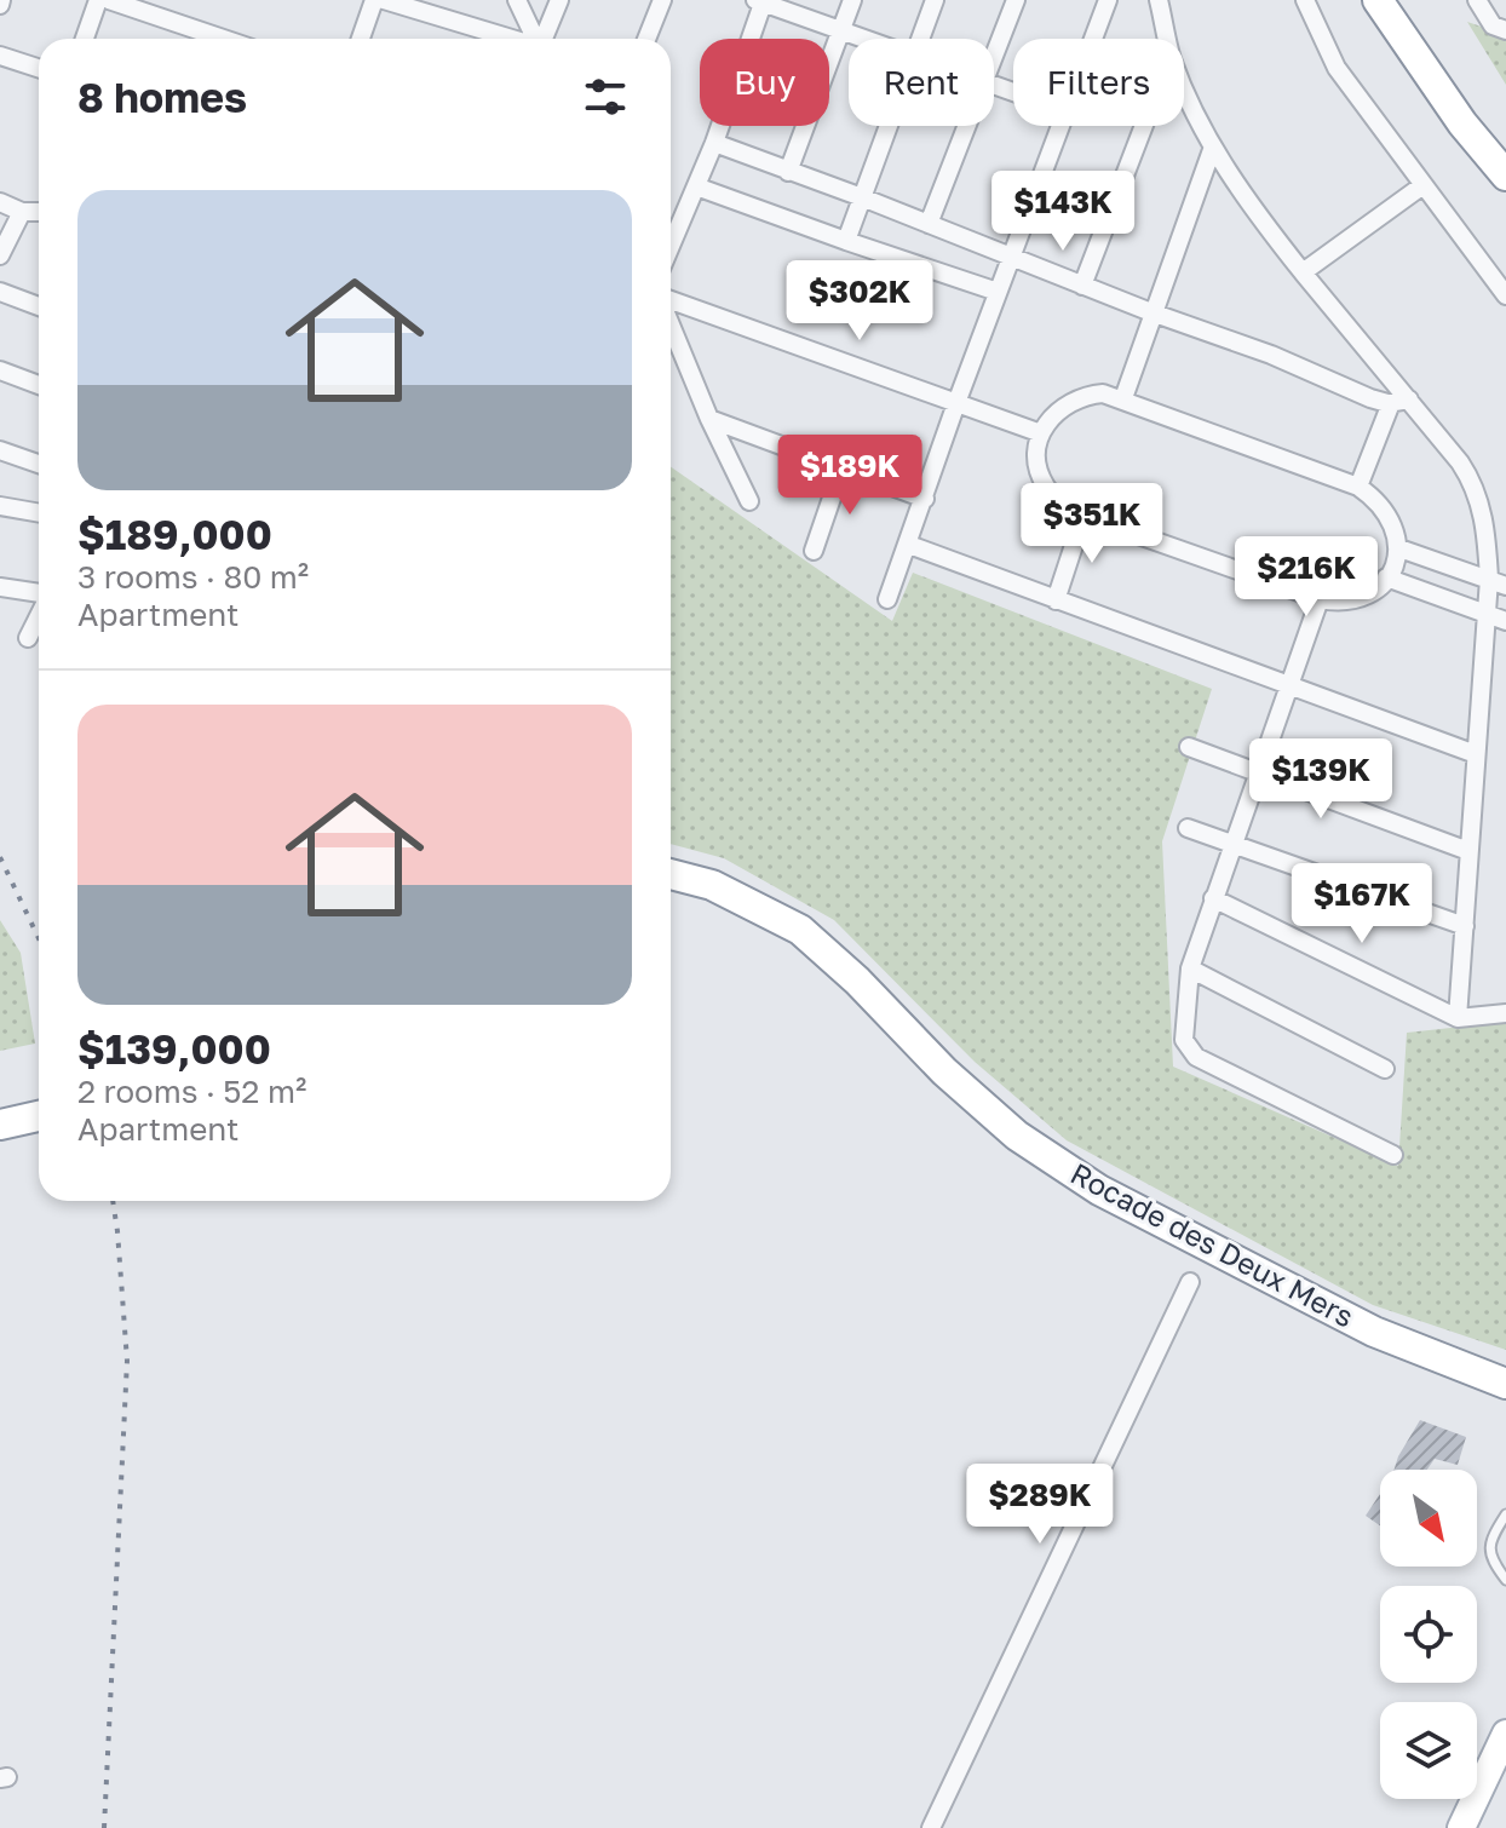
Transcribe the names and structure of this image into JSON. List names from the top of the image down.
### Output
{
  "streets": {
    "highway": ["Rocade des Deux Mers"]
  },
  "north": "bottom right",
  "page": {
    "chip": ["Buy", "Rent", "Filters"],
    "heading": "8 homes",
    "list": [
      {
        "name": "$189,000",
        "note": "3 rooms · 80 m² · Apartment"
      },
      {
        "name": "$139,000",
        "note": "2 rooms · 52 m² · Apartment"
      }
    ],
    "price": [
      "$143K",
      "$302K",
      "$189K",
      "$351K",
      "$216K",
      "$139K",
      "$167K",
      "$289K"
    ]
  }
}
